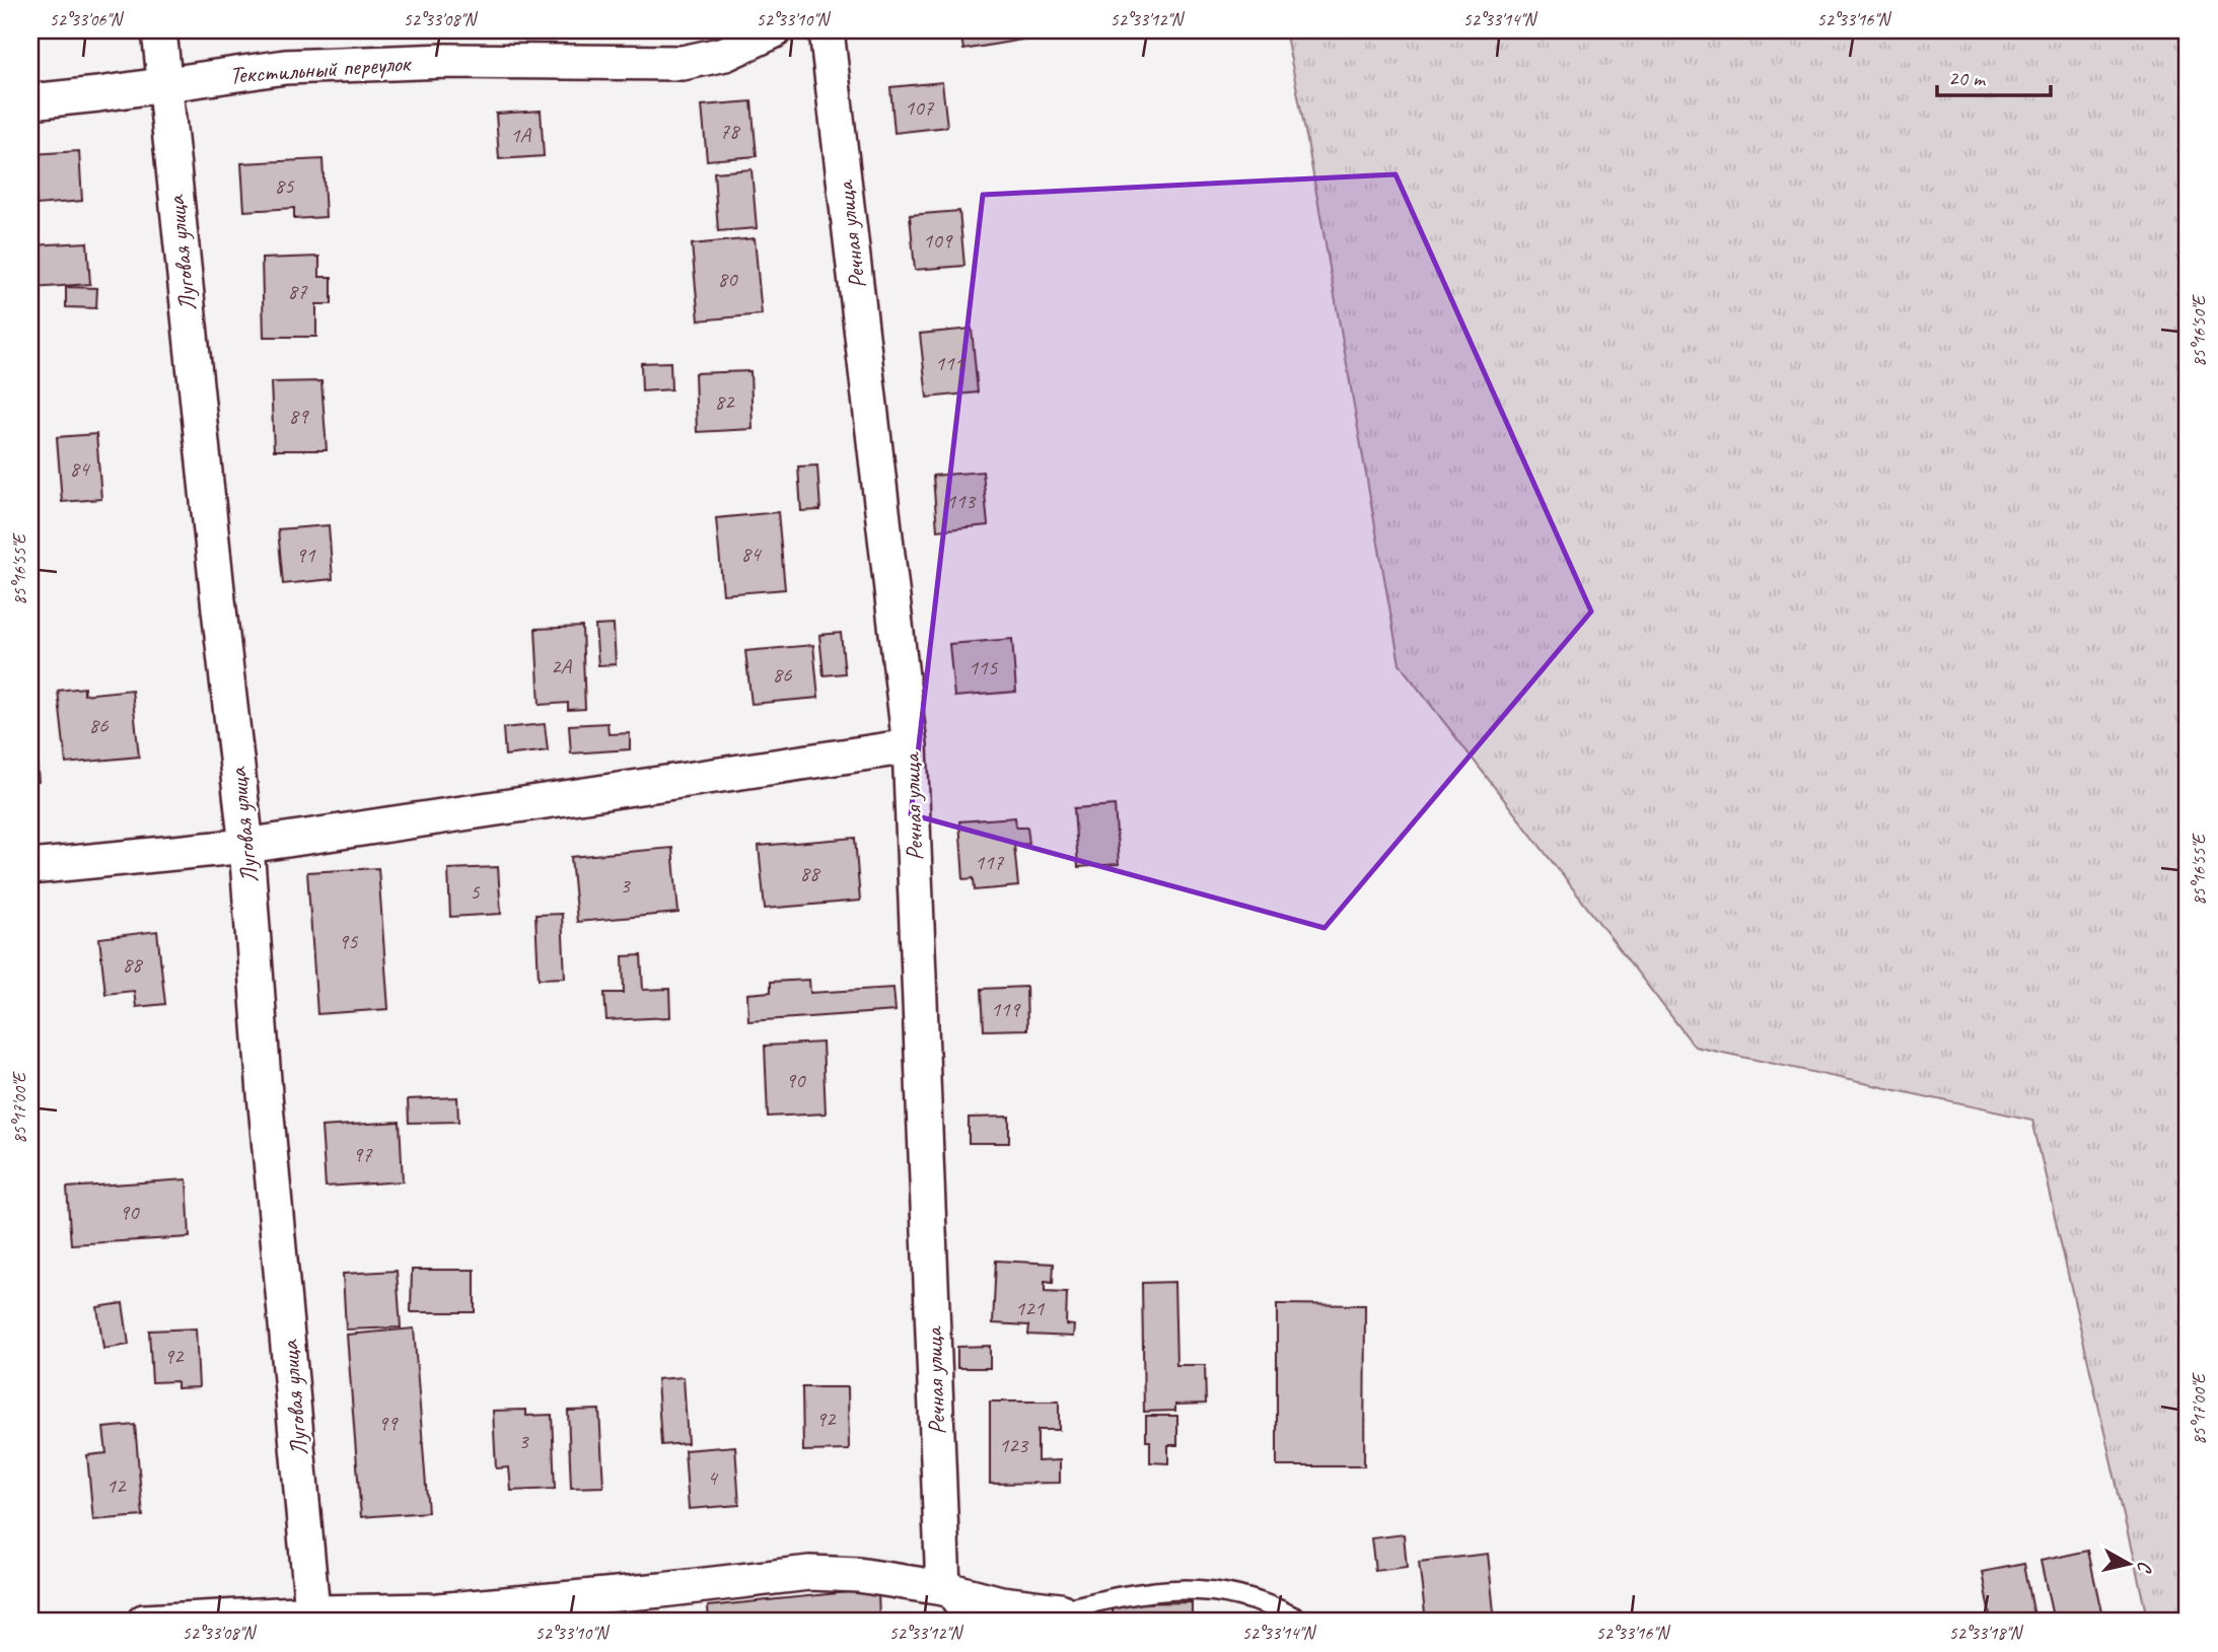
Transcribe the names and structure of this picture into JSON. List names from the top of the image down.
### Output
{
  "streets": {
    "street": ["Текстильный переулок", "Речная улица", "Луговая улица"]
  },
  "crossings": [
    ["Текстильный переулок", "Луговая улица"]
  ],
  "house_numbers": [
    "107",
    "78",
    "1А",
    "85",
    "109",
    "80",
    "87",
    "111",
    "82",
    "89",
    "84",
    "113",
    "84",
    "91",
    "2А",
    "115",
    "86",
    "86",
    "117",
    "88",
    "3",
    "5",
    "95",
    "88",
    "119",
    "90",
    "97",
    "90",
    "121",
    "92",
    "92",
    "99",
    "3",
    "123",
    "4",
    "12"
  ],
  "scale_bar": "20 m",
  "north": "right",
  "coordinates": [
    "52°33'06\"N",
    "52°33'08\"N",
    "52°33'10\"N",
    "52°33'12\"N",
    "52°33'14\"N",
    "52°33'16\"N",
    "85°16'50\"E",
    "85°16'55\"E",
    "85°17'00\"E",
    "52°33'18\"N"
  ]
}
